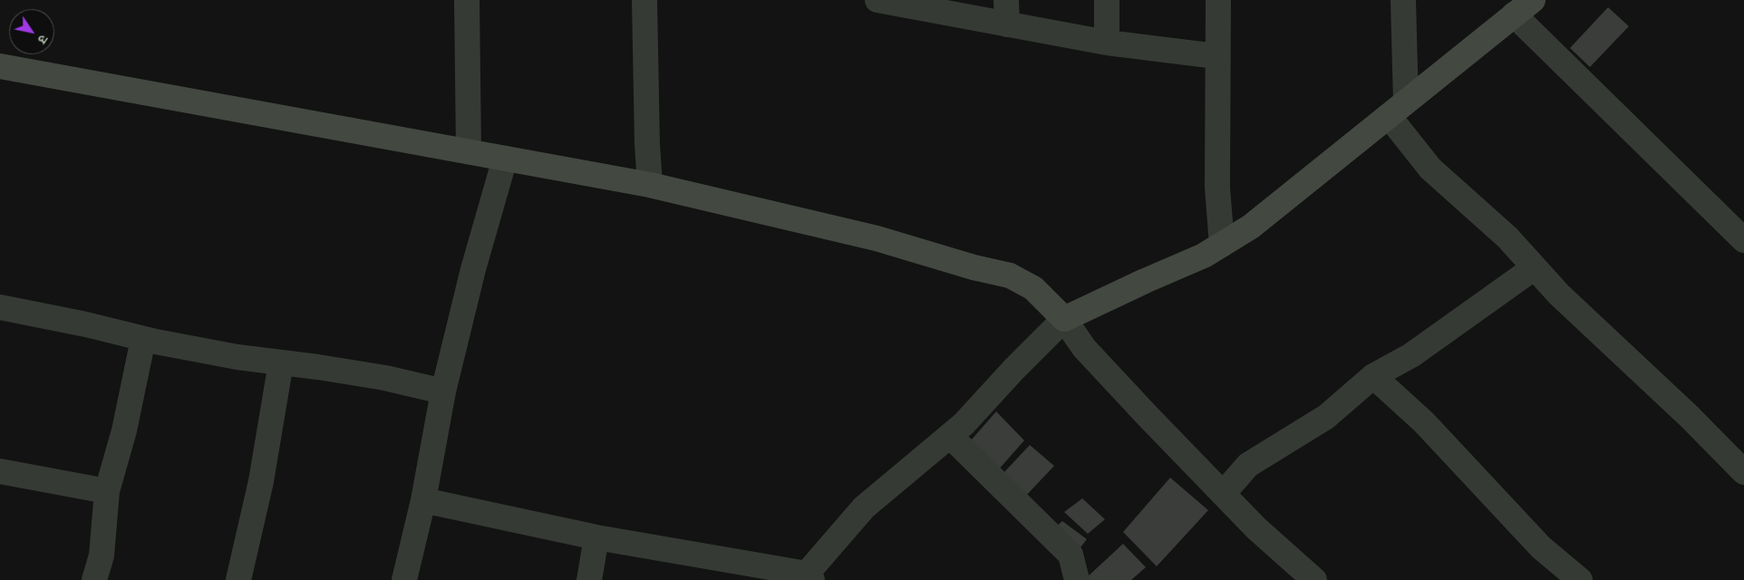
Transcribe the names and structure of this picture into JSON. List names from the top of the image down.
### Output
{
  "north": "bottom right"
}
